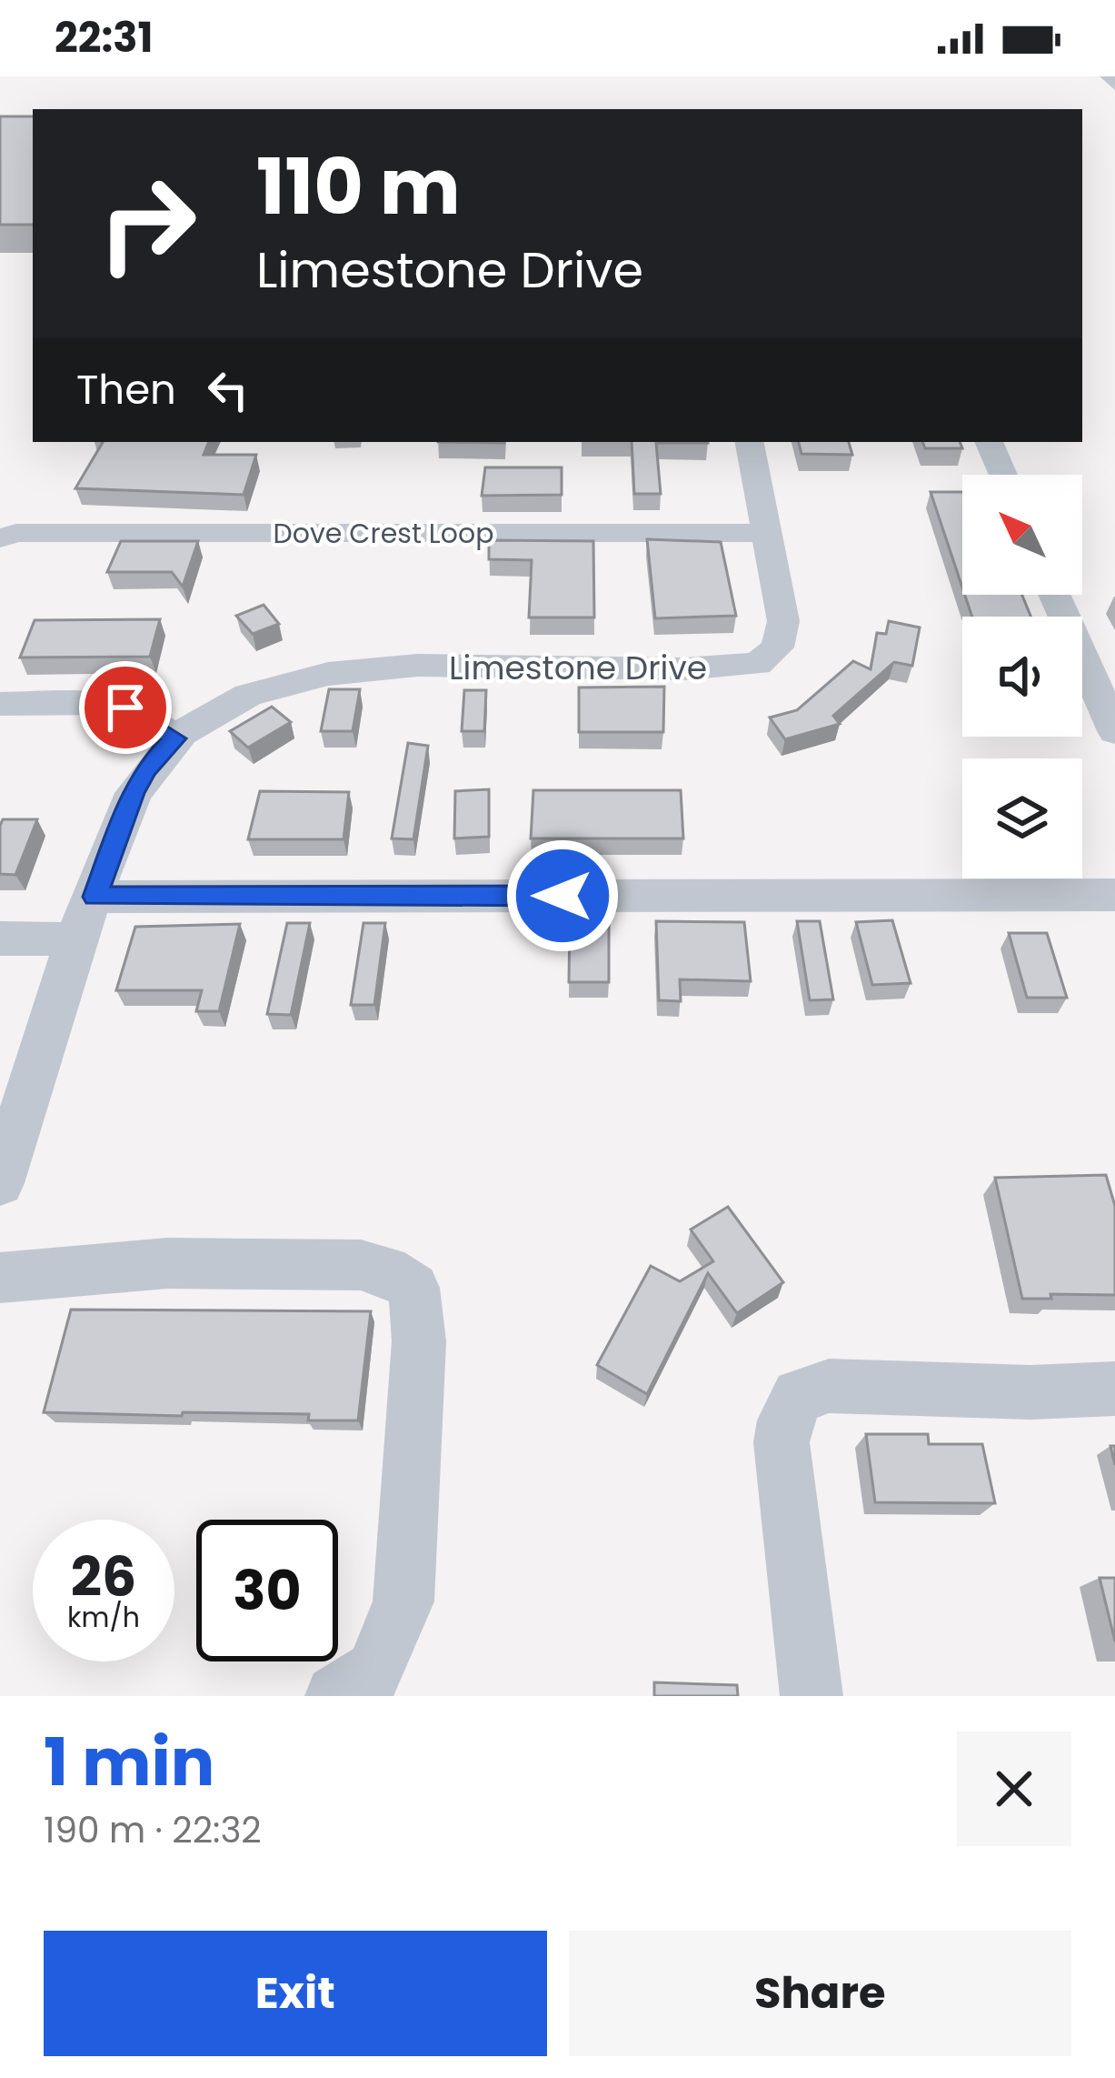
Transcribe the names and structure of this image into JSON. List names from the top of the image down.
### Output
{
  "streets": {
    "street": ["Dove Crest Loop", "Limestone Drive"]
  },
  "crossings": [
    ["Dove Crest Loop", "Limestone Drive"]
  ],
  "north": "top left",
  "page": {
    "status": "22:31",
    "turn": ["110 m", "Limestone Drive"],
    "then": "Then",
    "speed": "26 km/h",
    "limit": "30",
    "heading": ["1 min", "190 m · 22:32"],
    "buttons": ["Exit", "Share"]
  }
}
